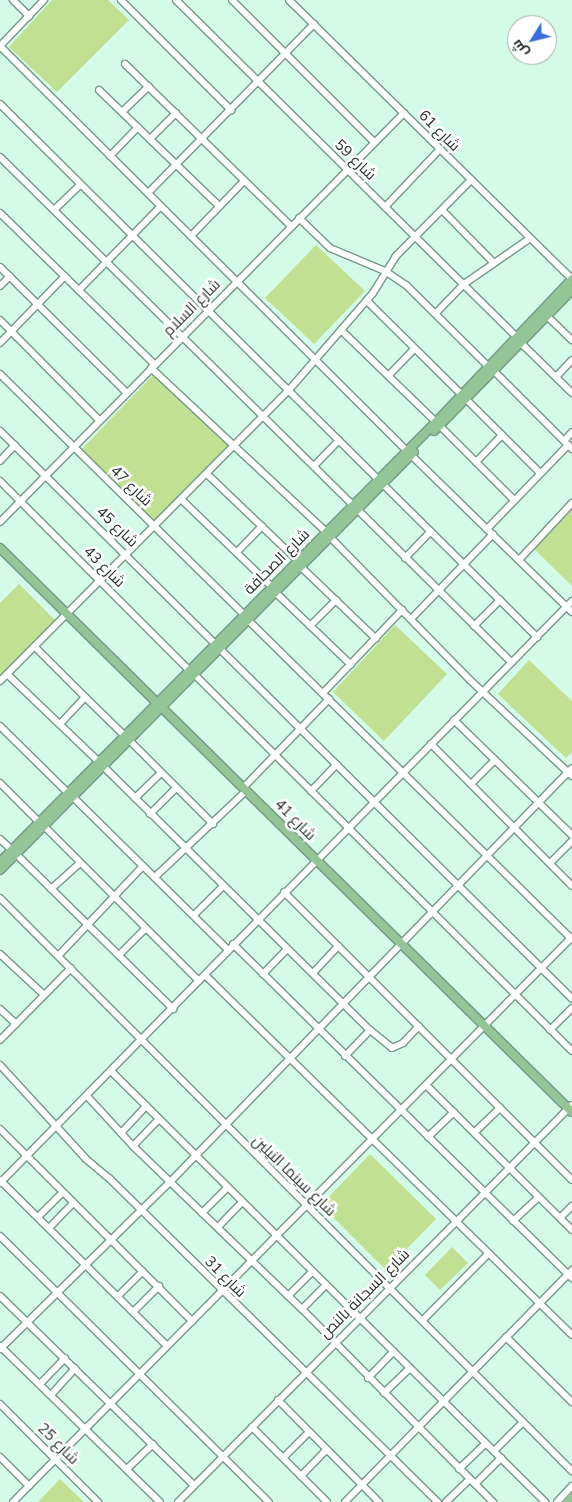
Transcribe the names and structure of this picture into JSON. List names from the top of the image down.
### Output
{
  "streets": {
    "main road": ["شارع الصحافة", "شارع 41"],
    "street": [
      "شارع 61",
      "شارع 59",
      "شارع السلام",
      "شارع 47",
      "شارع 45",
      "شارع 43",
      "شارع سينما النيلين",
      "شارع 31",
      "شارع السجانة بالنص",
      "شارع 25"
    ]
  },
  "crossings": [
    ["شارع 61", "شارع السلام"],
    ["شارع 61", "شارع الصحافة"],
    ["شارع 59", "شارع السلام"],
    ["شارع 59", "شارع الصحافة"],
    ["شارع السلام", "شارع 47"],
    ["شارع السلام", "شارع 45"],
    ["شارع السلام", "شارع 43"],
    ["شارع 47", "شارع الصحافة"],
    ["شارع 45", "شارع الصحافة"],
    ["شارع الصحافة", "شارع 43"],
    ["شارع الصحافة", "شارع 41"],
    ["شارع 41", "شارع السجانة بالنص"],
    ["شارع سينما النيلين", "شارع السجانة بالنص"],
    ["شارع 31", "شارع السجانة بالنص"]
  ],
  "north": "bottom left"
}
